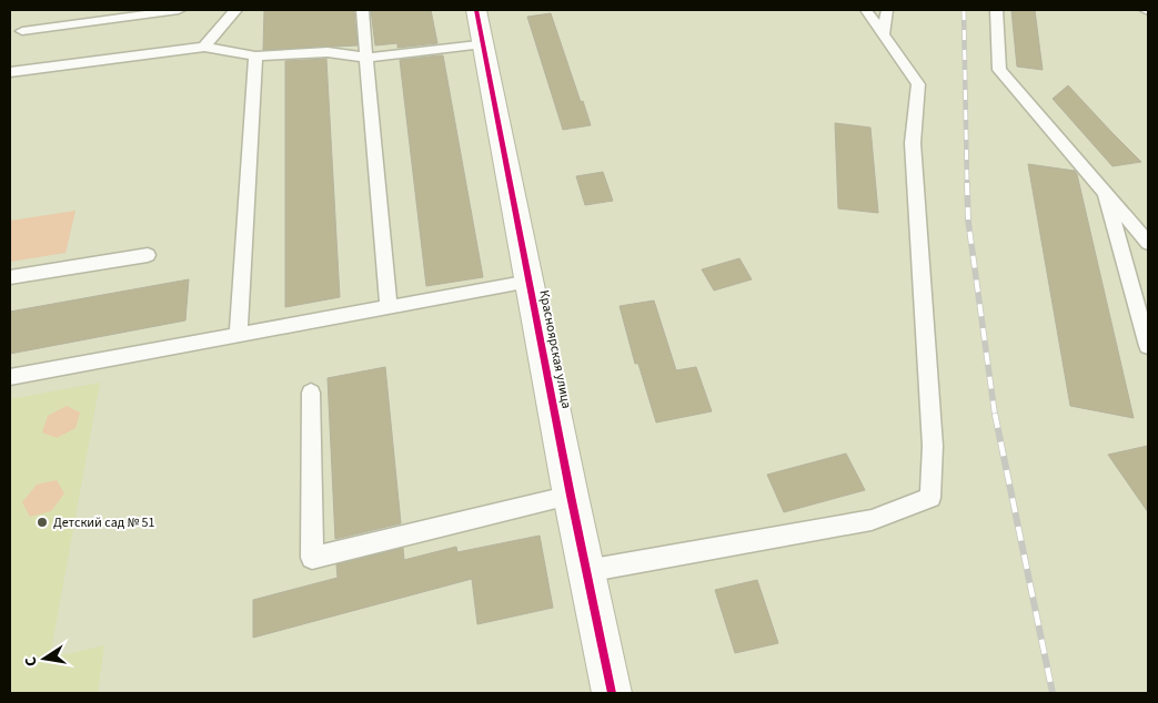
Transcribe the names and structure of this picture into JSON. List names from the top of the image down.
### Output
{
  "streets": {
    "street": ["Красноярская улица"]
  },
  "places": ["Детский сад № 51"],
  "north": "left"
}
